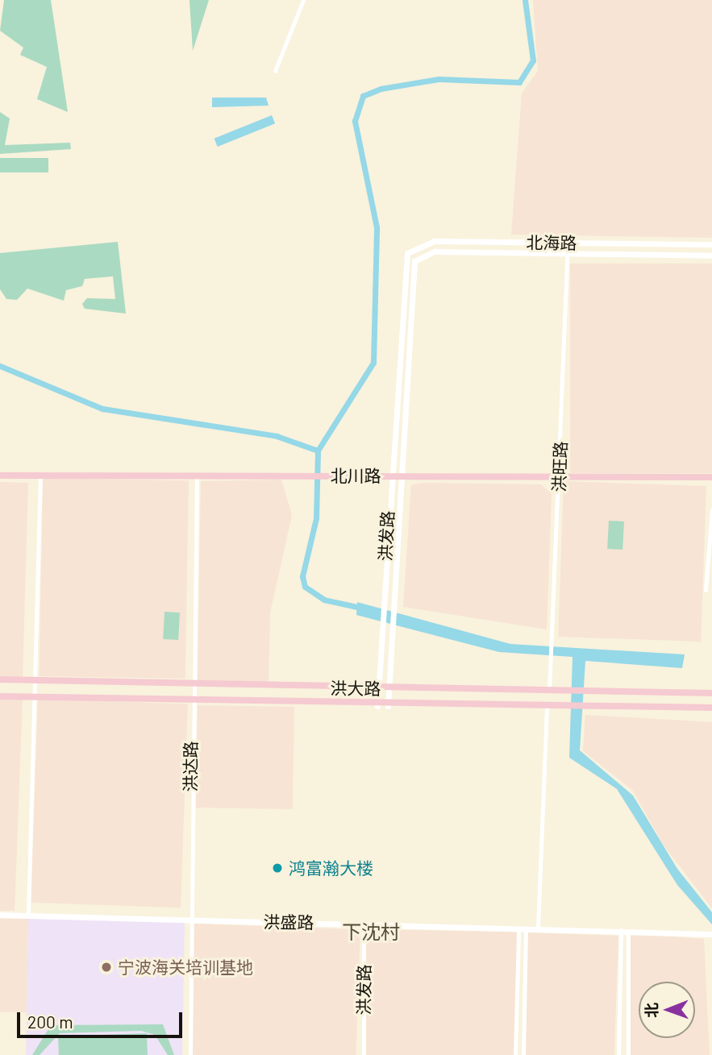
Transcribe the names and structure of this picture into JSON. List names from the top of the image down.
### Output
{
  "streets": {
    "main road": ["北川路", "洪大路"],
    "street": [
      "北海路",
      "洪旺路",
      "洪发路",
      "洪达路",
      "洪盛路"
    ]
  },
  "crossings": [
    ["北海路", "洪旺路"],
    ["北海路", "洪发路"],
    ["洪旺路", "北川路"],
    ["洪旺路", "洪大路"],
    ["北川路", "洪发路"],
    ["北川路", "洪达路"],
    ["洪发路", "洪大路"],
    ["洪发路", "洪盛路"],
    ["洪大路", "洪达路"],
    ["洪达路", "洪盛路"]
  ],
  "districts": ["下沈村"],
  "places": ["鸿富瀚大楼", "宁波海关培训基地"],
  "scale_bar": "200 m",
  "north": "left"
}
